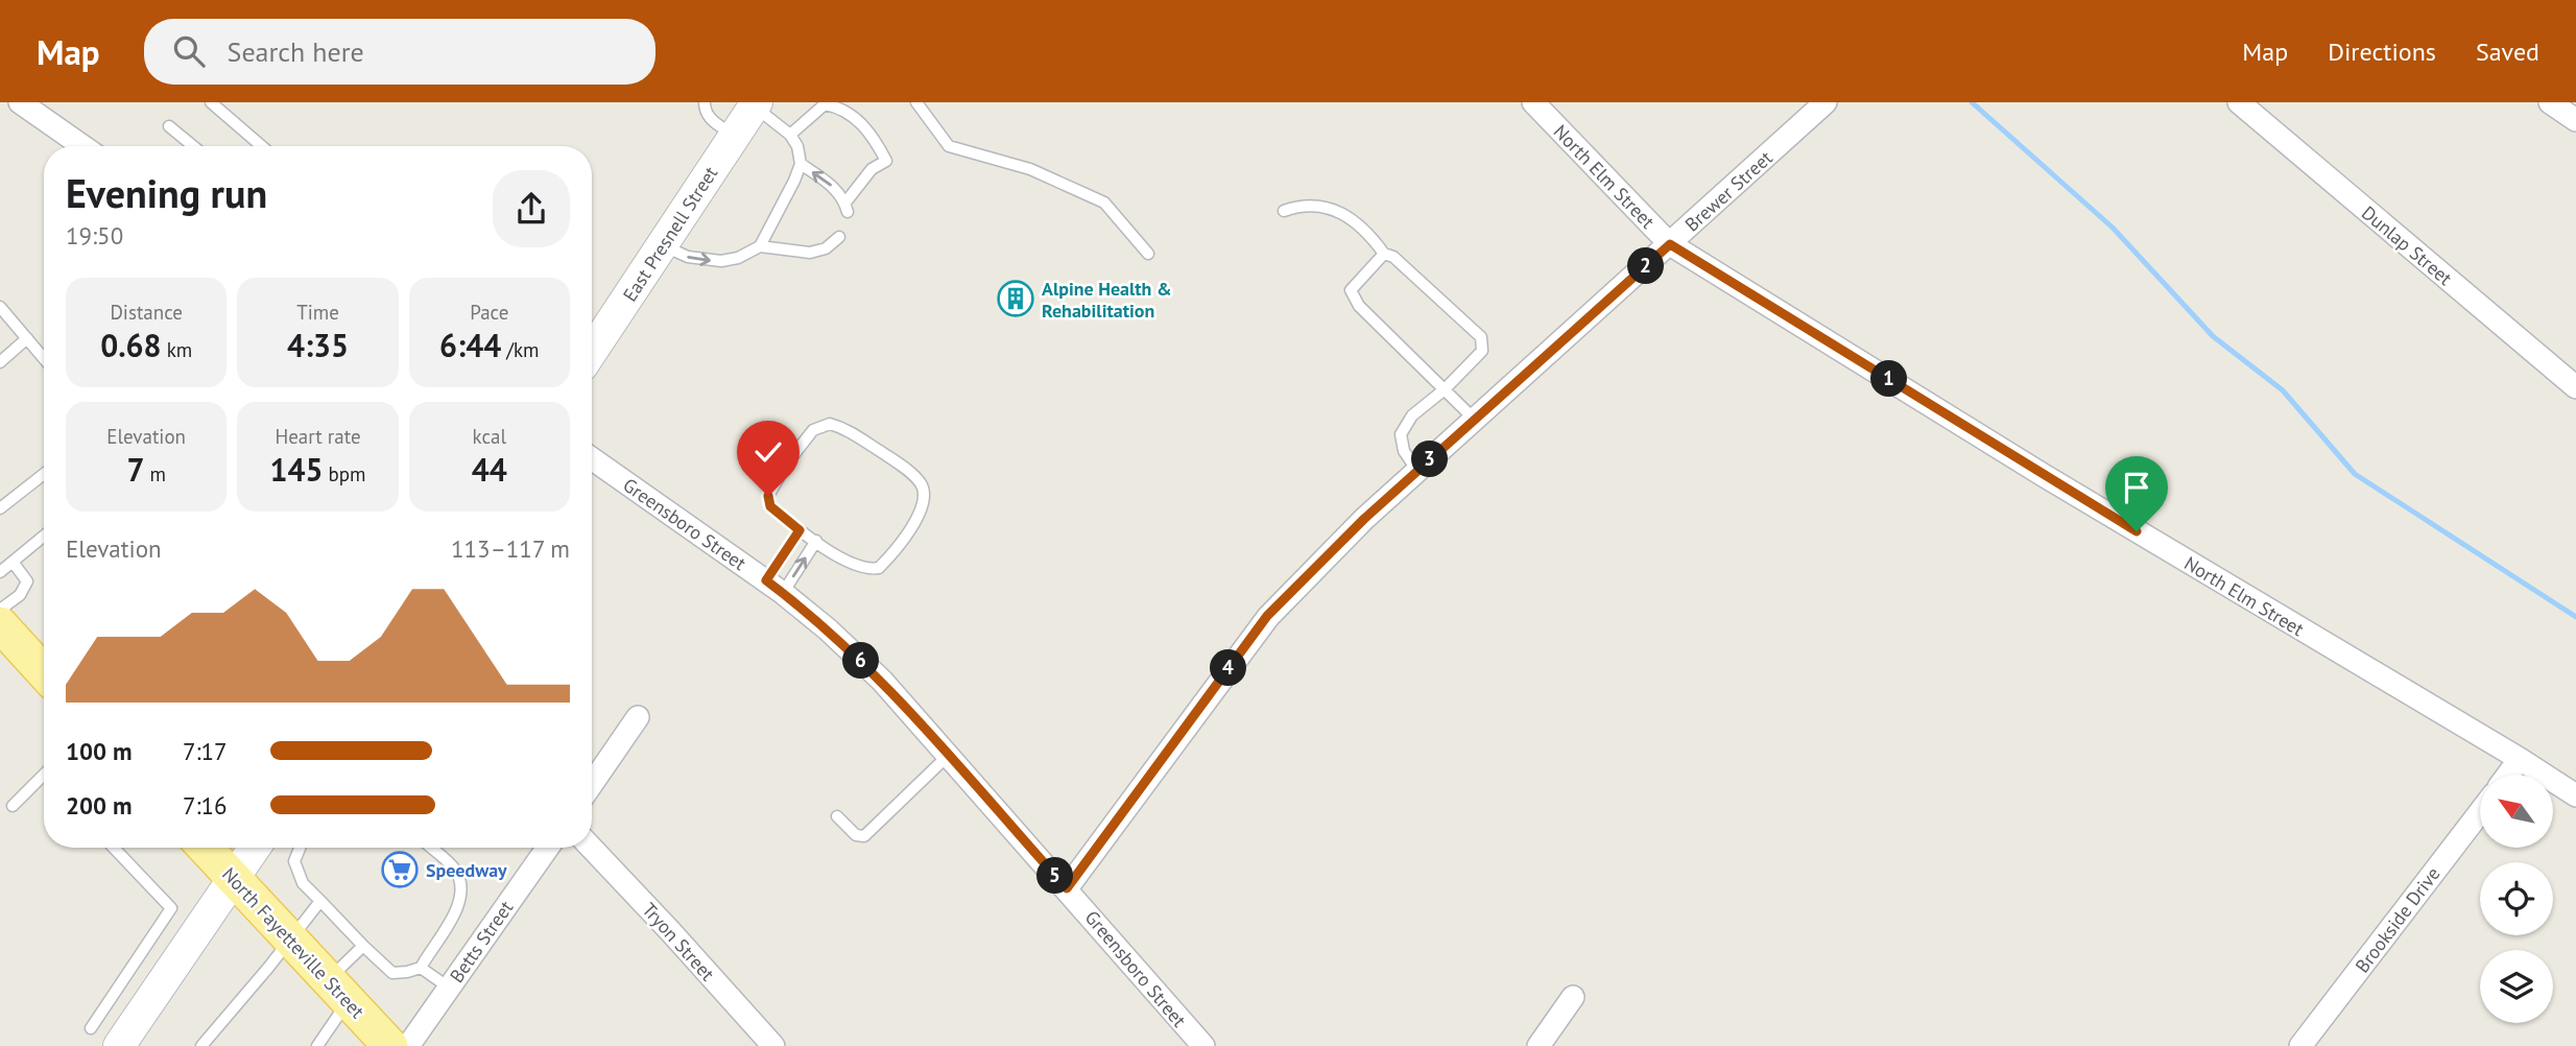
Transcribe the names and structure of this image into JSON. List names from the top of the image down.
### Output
{
  "streets": {
    "main road": ["East Presnell Street", "North Fayetteville Street"],
    "street": [
      "North Elm Street",
      "Brewer Street",
      "Dunlap Street",
      "Greensboro Street",
      "Brookside Drive",
      "Betts Street",
      "Tryon Street"
    ]
  },
  "crossings": [
    ["North Elm Street", "Brewer Street"],
    ["Brewer Street", "Greensboro Street"]
  ],
  "places": {
    "building": ["Alpine Health & Rehabilitation"],
    "supermarket": ["Speedway"]
  },
  "north": "top left",
  "page": {
    "header": "Map",
    "search": "Search here",
    "nav": ["Map", "Directions", "Saved"],
    "heading": ["Evening run", "19:50"],
    "pins": [
      "2",
      "1",
      "3",
      "6",
      "4",
      "5"
    ],
    "stats": [
      ["Distance", "0.68 km"],
      ["Time", "4:35"],
      ["Pace", "6:44 /km"],
      ["Elevation", "7 m"],
      ["Heart rate", "145 bpm"],
      ["kcal", "44"]
    ],
    "chart": ["Elevation", "113–117 m"],
    "list": [
      {
        "name": "100 m",
        "note": "7:17"
      },
      {
        "name": "200 m",
        "note": "7:16"
      }
    ]
  }
}
